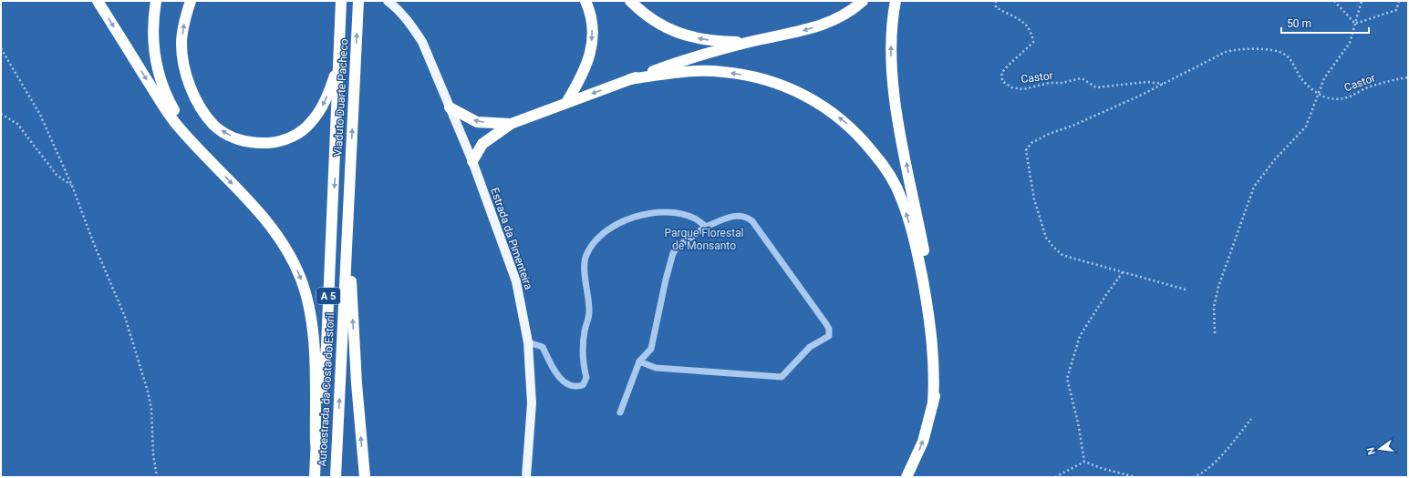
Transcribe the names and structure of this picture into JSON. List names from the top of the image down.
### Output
{
  "streets": {
    "highway": ["Viaduto Duarte Pacheco", "A 5", "Autoestrada da Costa do Estoril"],
    "main road": ["Estrada da Pimenteira"],
    "path": ["Castor"]
  },
  "crossings": [
    ["Viaduto Duarte Pacheco", "Autoestrada da Costa do Estoril"]
  ],
  "parks": ["Parque Florestal de Monsanto"],
  "scale_bar": "50 m",
  "north": "left"
}
